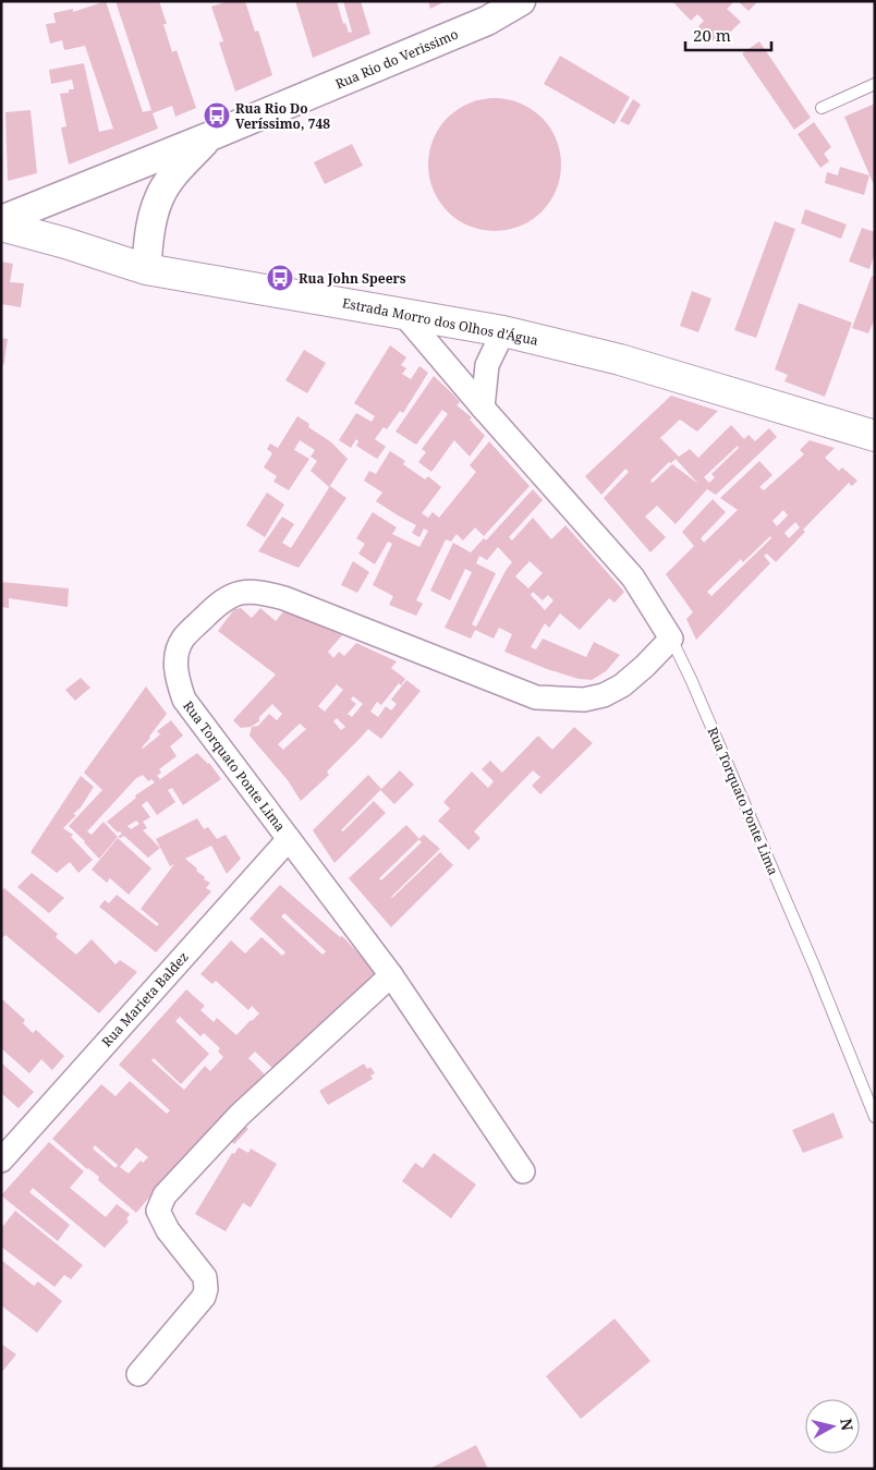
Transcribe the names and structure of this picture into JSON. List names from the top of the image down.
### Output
{
  "streets": {
    "main road": ["Estrada Morro dos Olhos d'Água"],
    "street": ["Rua Rio do Verissimo", "Rua Torquato Ponte Lima", "Rua Marieta Baldez"]
  },
  "crossings": [
    ["Rua Rio do Verissimo", "Estrada Morro dos Olhos d'Água"],
    ["Estrada Morro dos Olhos d'Água", "Rua Torquato Ponte Lima"],
    ["Rua Torquato Ponte Lima", "Rua Marieta Baldez"]
  ],
  "places": {
    "bus stop": ["Rua Rio Do Veríssimo, 748", "Rua John Speers"]
  },
  "scale_bar": "20 m",
  "north": "right"
}
